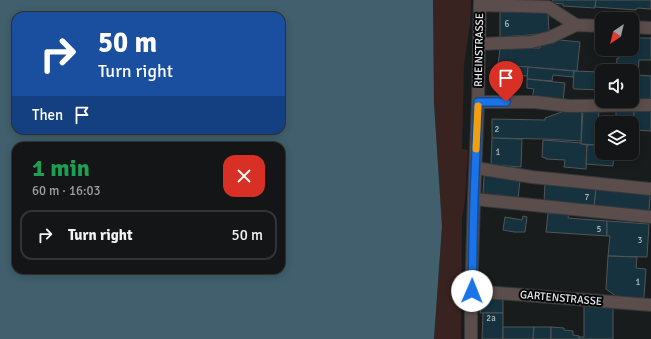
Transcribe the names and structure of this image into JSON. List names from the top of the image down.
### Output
{
  "streets": {
    "street": ["RHEINSTRASSE", "GARTENSTRASSE"]
  },
  "crossings": [
    ["RHEINSTRASSE", "GARTENSTRASSE"]
  ],
  "house_numbers": [
    "6",
    "2",
    "1",
    "7",
    "5",
    "3",
    "1",
    "2a"
  ],
  "north": "bottom left",
  "page": {
    "turn": ["50 m", "Turn right"],
    "then": "Then",
    "heading": ["1 min", "60 m · 16:03"],
    "list": [
      {
        "name": "Turn right",
        "value": "50 m"
      }
    ]
  }
}
